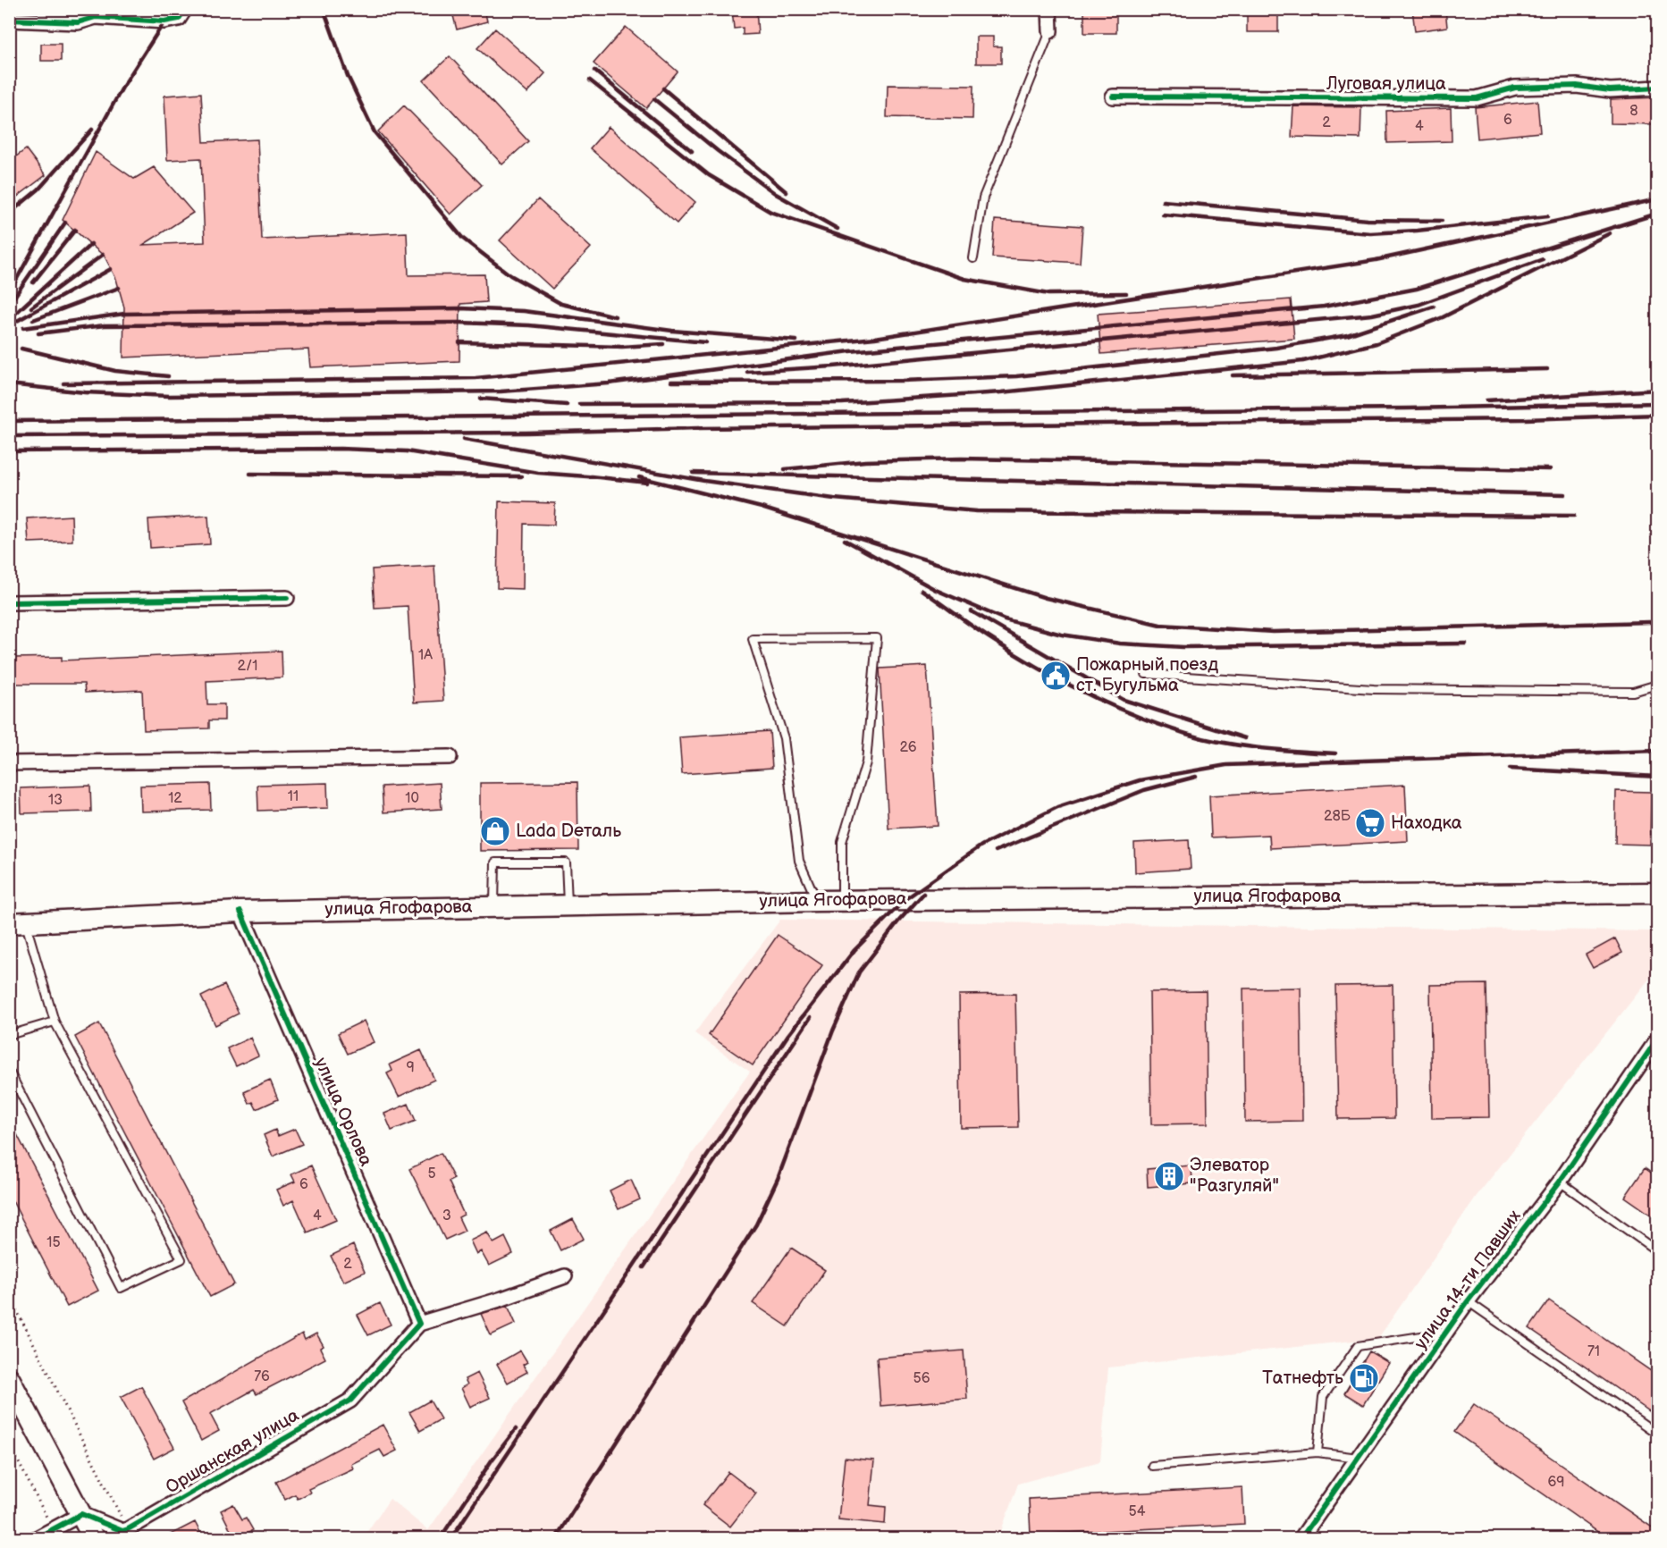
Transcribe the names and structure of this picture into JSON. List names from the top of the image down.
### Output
{
  "streets": {
    "main road": ["улица Ягофарова"],
    "street": [
      "Луговая улица",
      "улица Орлова",
      "улица 14-ти Павших",
      "Оршанская улица"
    ]
  },
  "crossings": [
    ["улица Ягофарова", "улица Орлова"],
    ["улица Орлова", "Оршанская улица"]
  ],
  "places": {
    "public building": ["Пожарный поезд ст. Бугульма"],
    "supermarket": ["Находка"],
    "shop": ["Lada Dеталь"],
    "building": ["Элеватор \"Разгуляй\""],
    "fuel station": ["Татнефть"]
  },
  "house_numbers": [
    "8",
    "6",
    "2",
    "4",
    "1А",
    "2/1",
    "26",
    "11",
    "12",
    "10",
    "13",
    "28Б",
    "9",
    "5",
    "6",
    "4",
    "3",
    "15",
    "2",
    "71",
    "76",
    "56",
    "69",
    "54"
  ]
}
